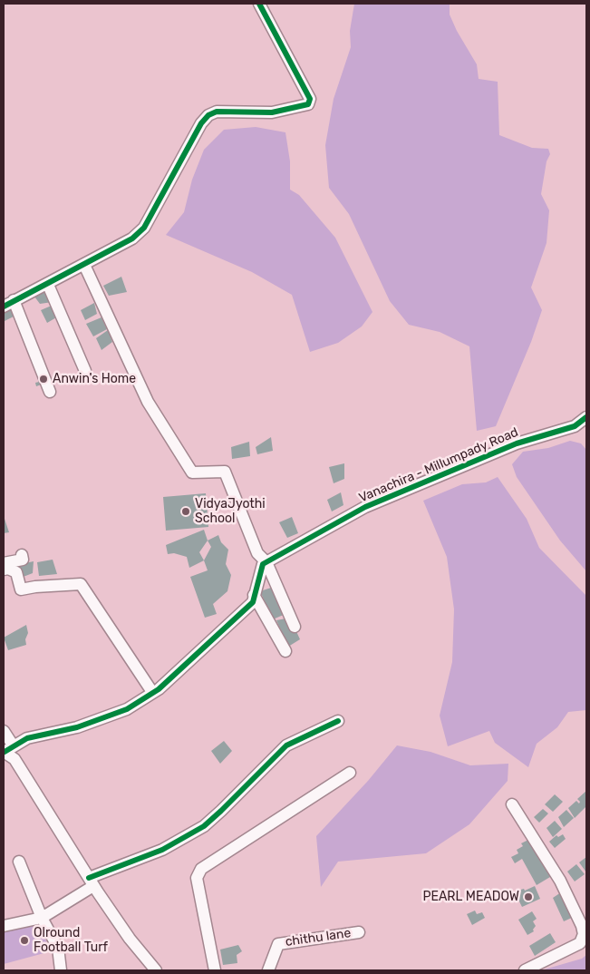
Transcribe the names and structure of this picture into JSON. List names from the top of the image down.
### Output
{
  "streets": {
    "street": ["Vanachira - Millumpady Road", "chithu lane"]
  },
  "places": [
    "Anwin's Home",
    "VidyaJyothi School",
    "PEARL MEADOW",
    "Olround Football Turf"
  ]
}
